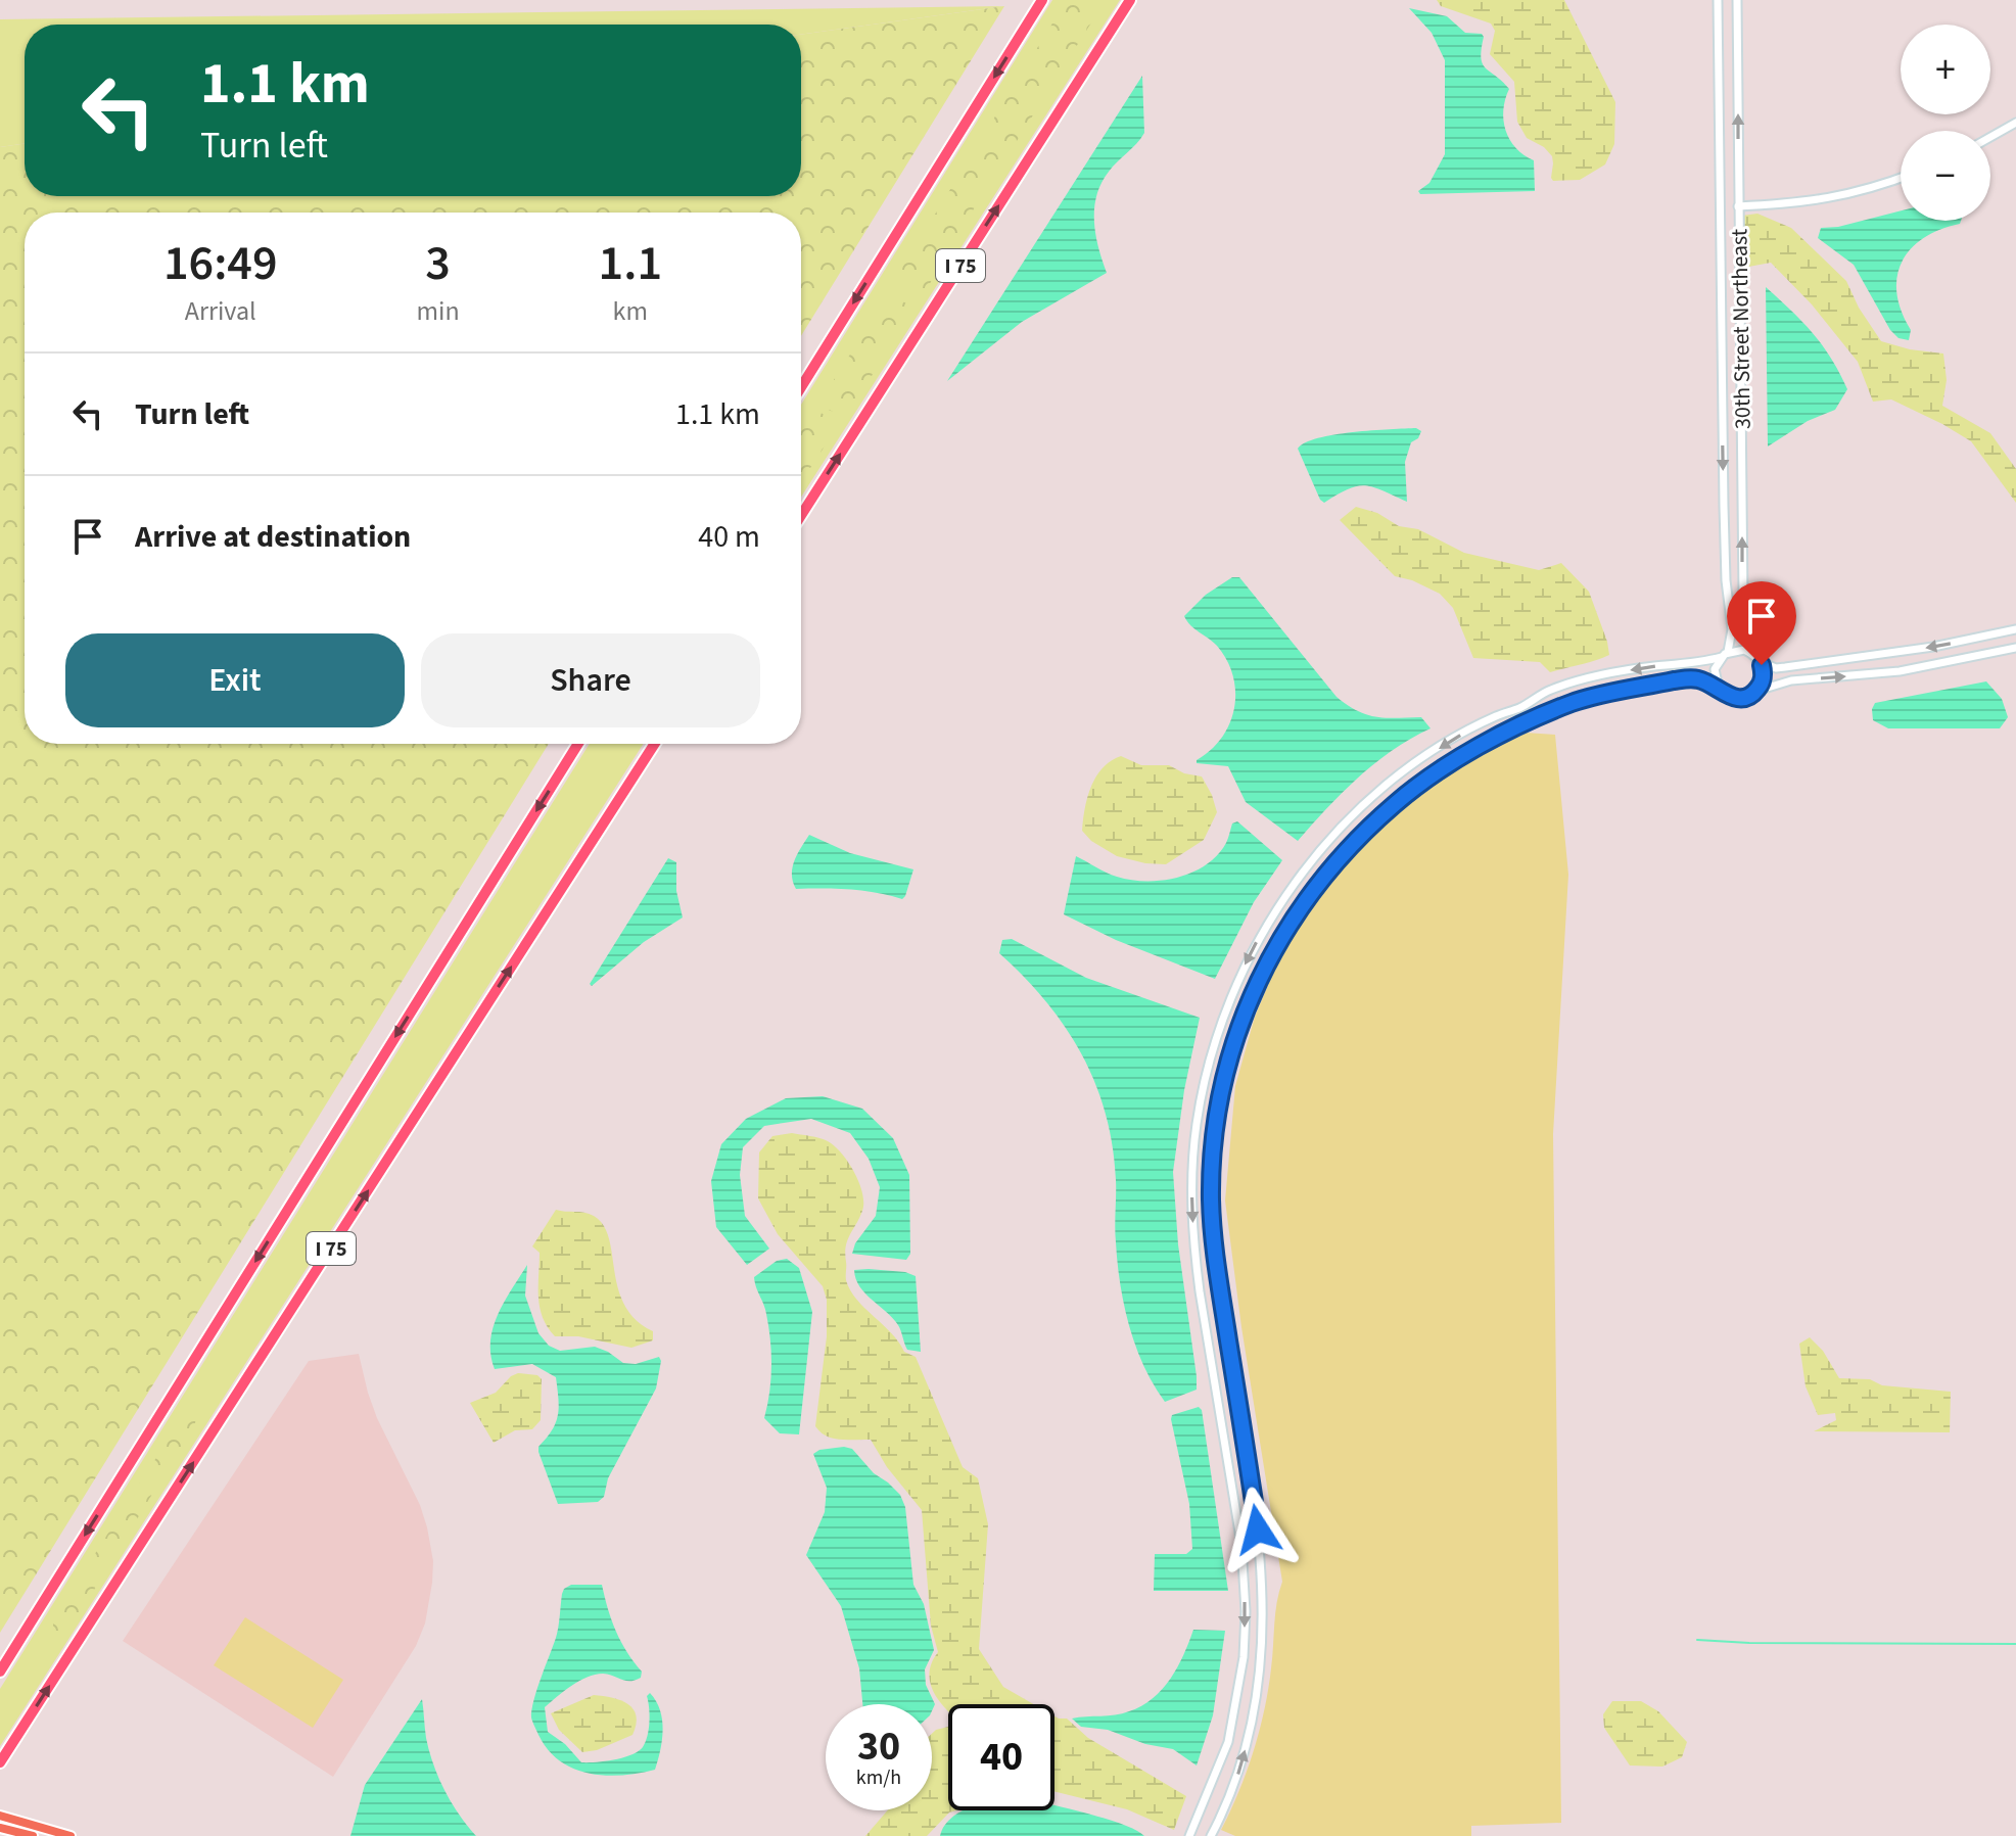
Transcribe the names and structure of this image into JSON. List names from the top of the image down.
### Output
{
  "streets": {
    "highway": ["I 75"],
    "street": ["30th Street Northeast"]
  },
  "page": {
    "map_buttons": ["+", "−"],
    "turn": ["1.1 km", "Turn left"],
    "eta": [
      "16:49",
      "Arrival",
      "3",
      "min",
      "1.1",
      "km"
    ],
    "list": [
      {
        "name": "Turn left",
        "value": "1.1 km"
      },
      {
        "name": "Arrive at destination",
        "value": "40 m"
      }
    ],
    "buttons": ["Exit", "Share"],
    "speed": "30 km/h",
    "limit": "40"
  }
}
